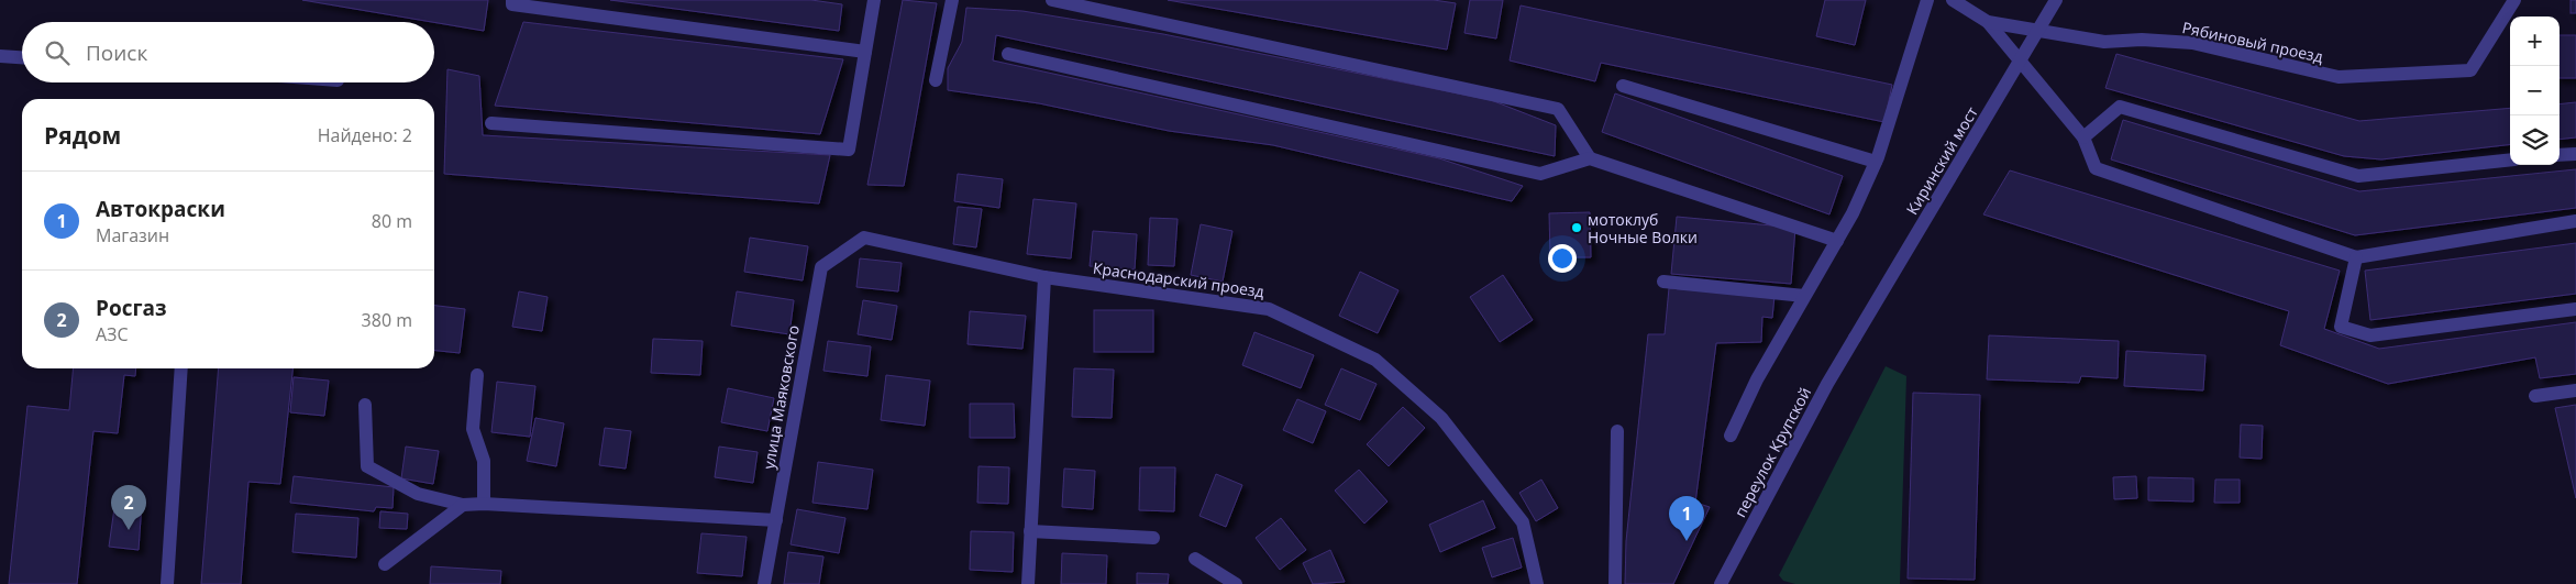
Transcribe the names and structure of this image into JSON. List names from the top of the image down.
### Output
{
  "streets": {
    "street": [
      "Рябиновый проезд",
      "Киринский мост",
      "Краснодарский проезд",
      "улица Маяковского",
      "переулок Крупской"
    ]
  },
  "crossings": [
    ["Киринский мост", "переулок Крупской"],
    ["Краснодарский проезд", "улица Маяковского"]
  ],
  "places": ["мотоклуб Ночные Волки"],
  "page": {
    "map_buttons": ["+", "−"],
    "search": "Поиск",
    "heading": ["Рядом", "Найдено: 2"],
    "list": [
      {
        "mark": "1",
        "name": "Автокраски",
        "note": "Магазин",
        "value": "80 m"
      },
      {
        "mark": "2",
        "name": "Росгаз",
        "note": "АЗС",
        "value": "380 m"
      }
    ],
    "pins": ["2", "1"]
  }
}
